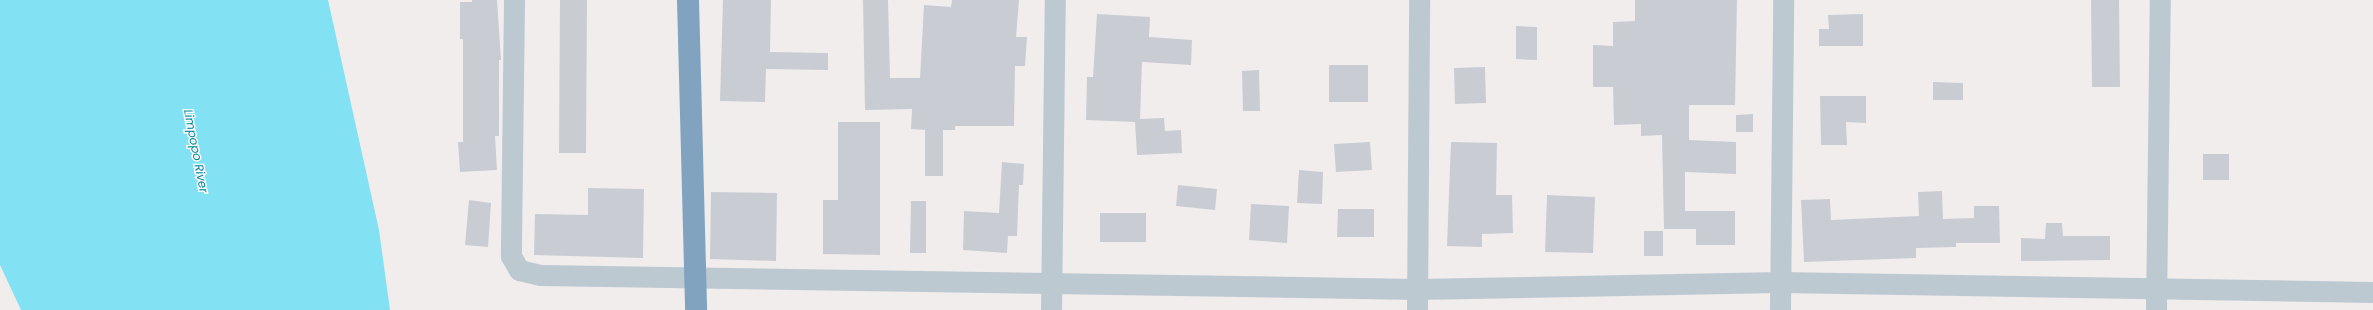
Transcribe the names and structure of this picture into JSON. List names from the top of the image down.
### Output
{
  "water": ["Limpopo River"]
}
